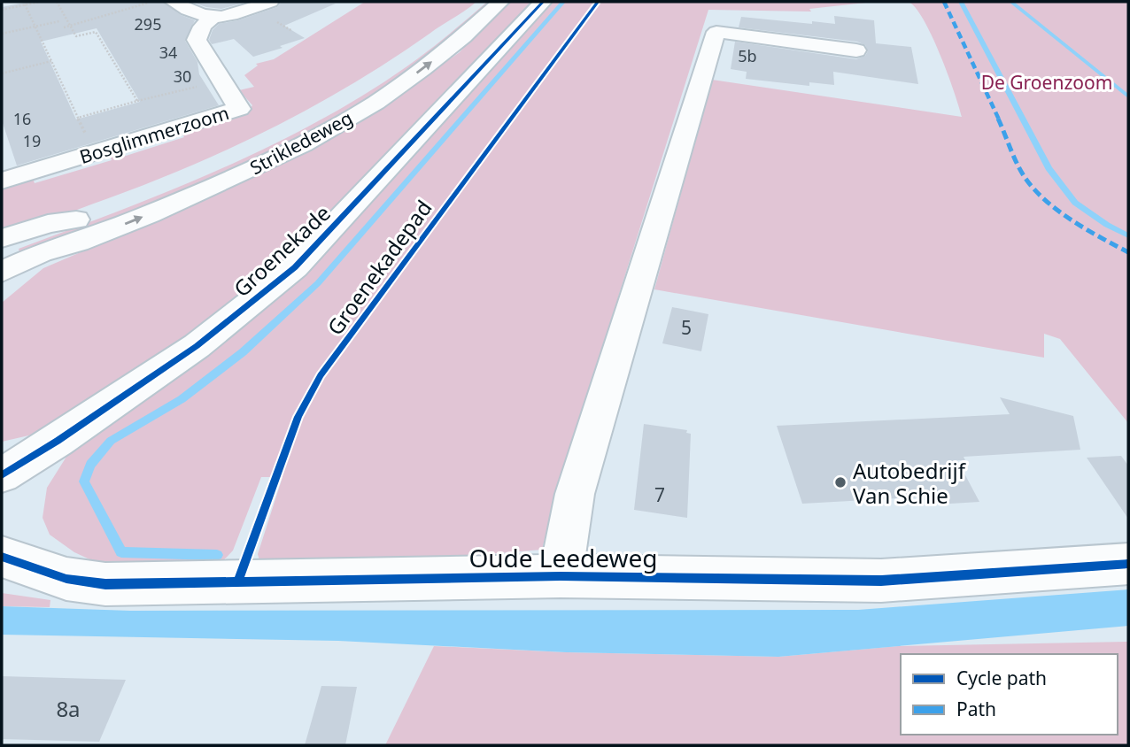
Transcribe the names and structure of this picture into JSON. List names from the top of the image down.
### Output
{
  "streets": {
    "street": [
      "Bosglimmerzoom",
      "Strikledeweg",
      "Groenekade",
      "Oude Leedeweg"
    ],
    "cycle path": ["Groenekadepad"]
  },
  "parks": ["De Groenzoom"],
  "places": ["Autobedrijf Van Schie"],
  "house_numbers": [
    "295",
    "34",
    "5b",
    "30",
    "16",
    "19",
    "5",
    "7",
    "8a"
  ],
  "legend": ["Cycle path", "Path"]
}
